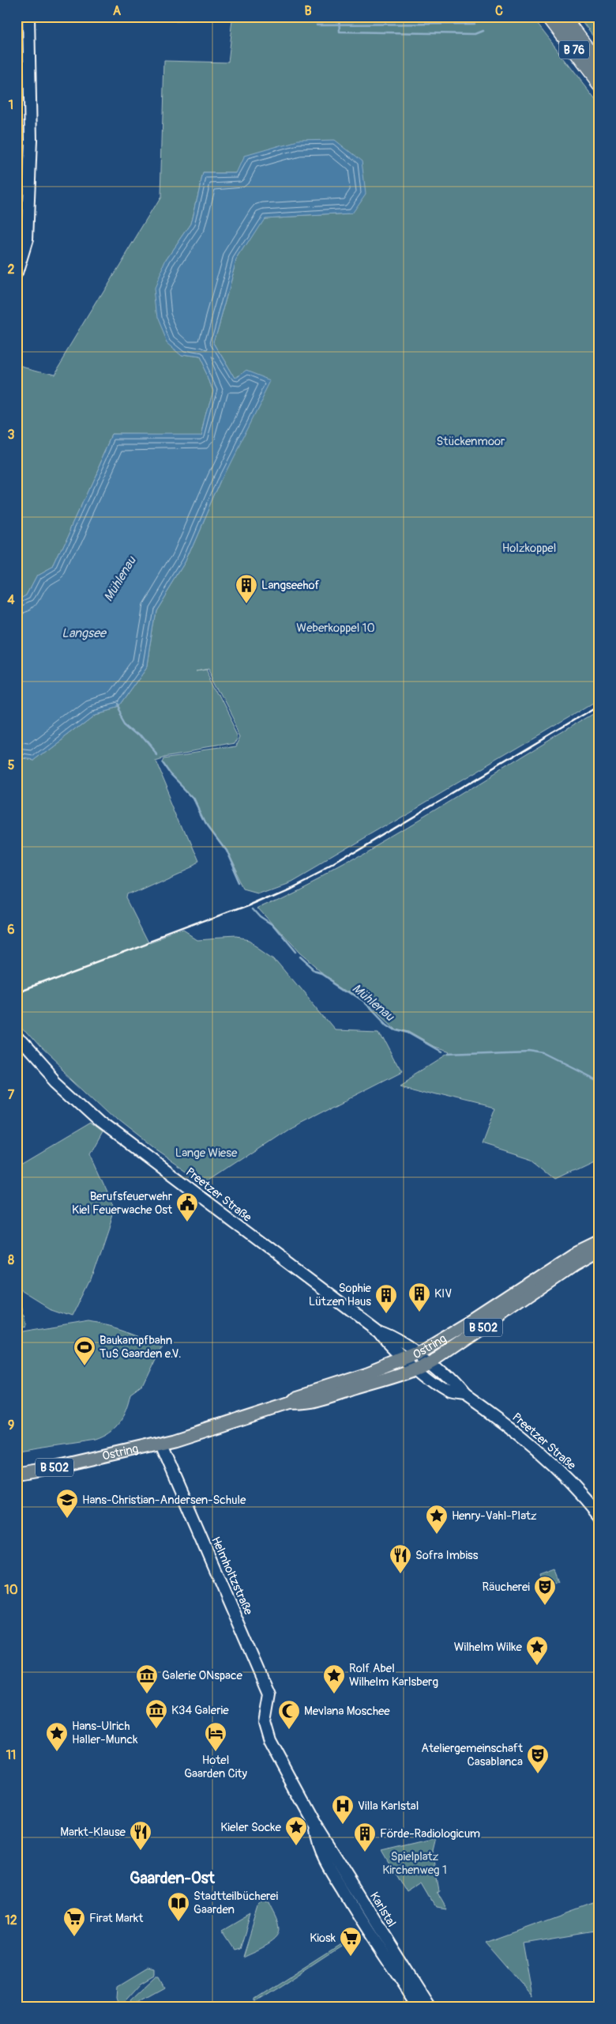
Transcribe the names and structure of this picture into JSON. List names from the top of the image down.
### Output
{
  "streets": {
    "highway": ["B 76"],
    "main road": ["B 502", "Ostring"],
    "street": ["Preetzer Straße", "Helmholtzstraße", "Karlstal"]
  },
  "crossings": [
    ["Preetzer Straße", "Ostring"],
    ["Ostring", "Helmholtzstraße"],
    ["Helmholtzstraße", "Karlstal"]
  ],
  "districts": ["Gaarden-Ost"],
  "water": ["Mühlenau", "Langsee"],
  "parks": [
    "Stückenmoor",
    "Holzkoppel",
    "Weberkoppel 10",
    "Lange Wiese",
    "Spielplatz Kirchenweg 1"
  ],
  "places": {
    "building": [
      "Langseehof",
      "KIV",
      "Sophie Lützen Haus",
      "Förde-Radiologicum"
    ],
    "public building": ["Berufsfeuerwehr Kiel Feuerwache Ost"],
    "sports": ["Baukampfbahn TuS Gaarden e.V."],
    "school or university": ["Hans-Christian-Andersen-Schule"],
    "place": [
      "Henry-Vahl-Platz",
      "Wilhelm Wilke",
      "Rolf Abel Wilhelm Karlsberg",
      "Hans-Ulrich Haller-Munck",
      "Kieler Socke"
    ],
    "restaurant": ["Sofra Imbiss", "Markt-Klause"],
    "theatre": ["Räucherei", "Ateliergemeinschaft Casablanca"],
    "museum": ["Galerie ONspace", "K34 Galerie"],
    "mosque": ["Mevlana Moschee"],
    "hotel": ["Hotel Gaarden City"],
    "hospital": ["Villa Karlstal"],
    "library": ["Stadtteilbücherei Gaarden"],
    "supermarket": ["Firat Markt", "Kiosk"]
  },
  "grid": {
    "columns": ["A", "B", "C"],
    "rows": [
      "1",
      "2",
      "3",
      "4",
      "5",
      "6",
      "7",
      "8",
      "9",
      "10",
      "11",
      "12"
    ]
  }
}
